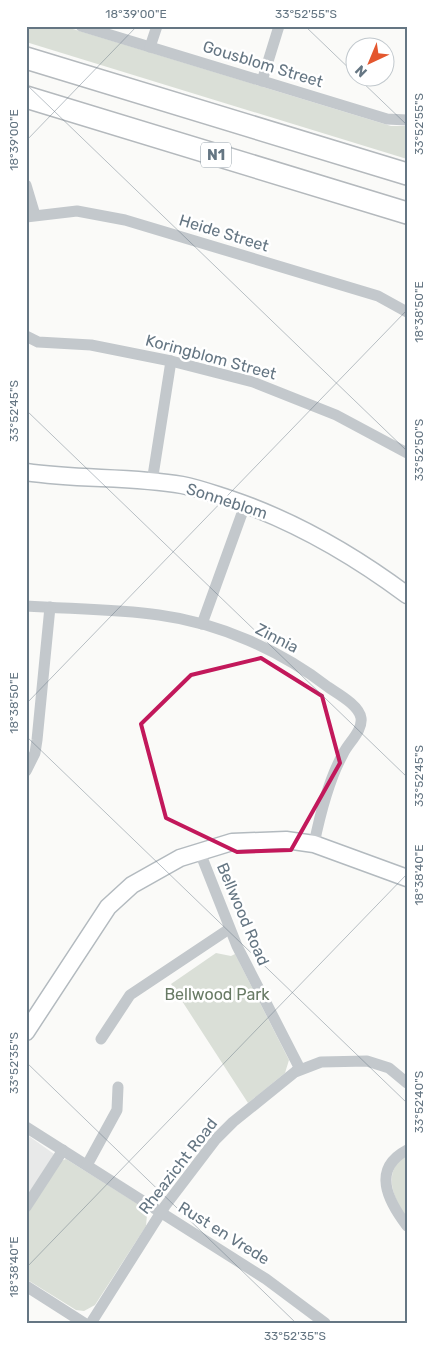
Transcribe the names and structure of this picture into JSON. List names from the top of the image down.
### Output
{
  "streets": {
    "highway": ["N1"],
    "street": [
      "Gousblom Street",
      "Heide Street",
      "Koringblom Street",
      "Sonneblom",
      "Zinnia",
      "Bellwood Road",
      "Rheazicht Road",
      "Rust en Vrede"
    ]
  },
  "crossings": [
    ["Bellwood Road", "Rheazicht Road"],
    ["Rheazicht Road", "Rust en Vrede"]
  ],
  "parks": ["Bellwood Park"],
  "north": "bottom left",
  "coordinates": [
    "18°39'00\"E",
    "33°52'55\"S",
    "18°38'50\"E",
    "33°52'45\"S",
    "33°52'50\"S",
    "18°38'40\"E",
    "33°52'35\"S",
    "33°52'40\"S"
  ]
}
